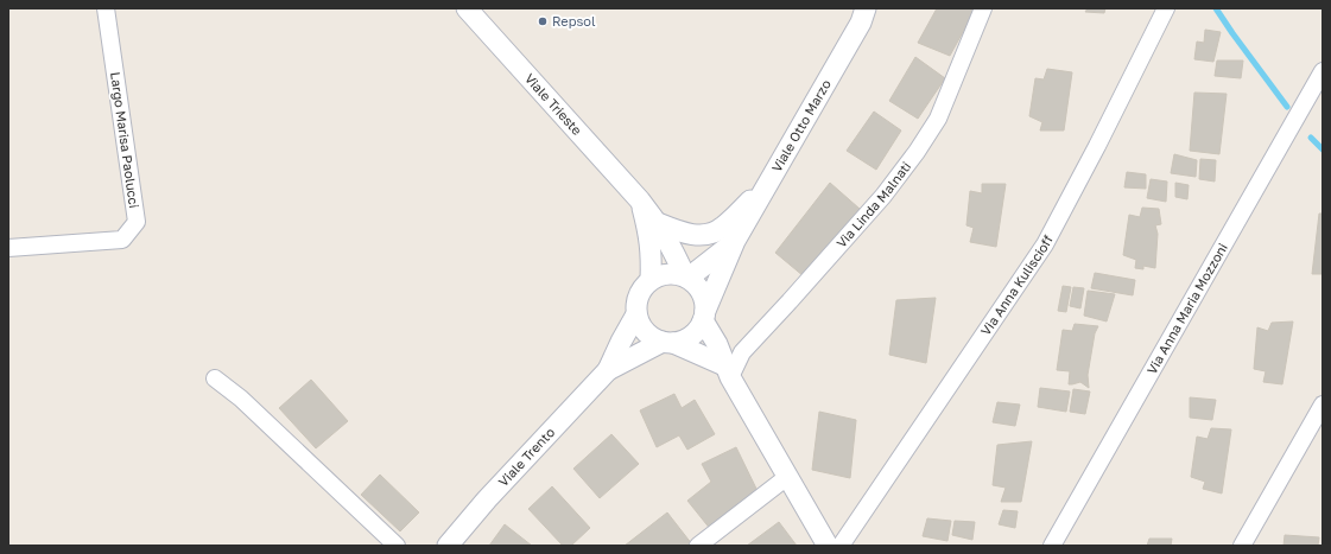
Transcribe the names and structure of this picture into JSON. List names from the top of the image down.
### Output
{
  "streets": {
    "street": [
      "Viale Trieste",
      "Viale Otto Marzo",
      "Largo Marisa Paolucci",
      "Via Linda Malnati",
      "Via Anna Kuliscioff",
      "Via Anna Maria Mozzoni",
      "Viale Trento"
    ]
  },
  "crossings": [
    ["Viale Trieste", "Viale Otto Marzo"],
    ["Viale Trieste", "Viale Trento"],
    ["Viale Otto Marzo", "Viale Trento"]
  ],
  "places": ["Repsol"]
}
